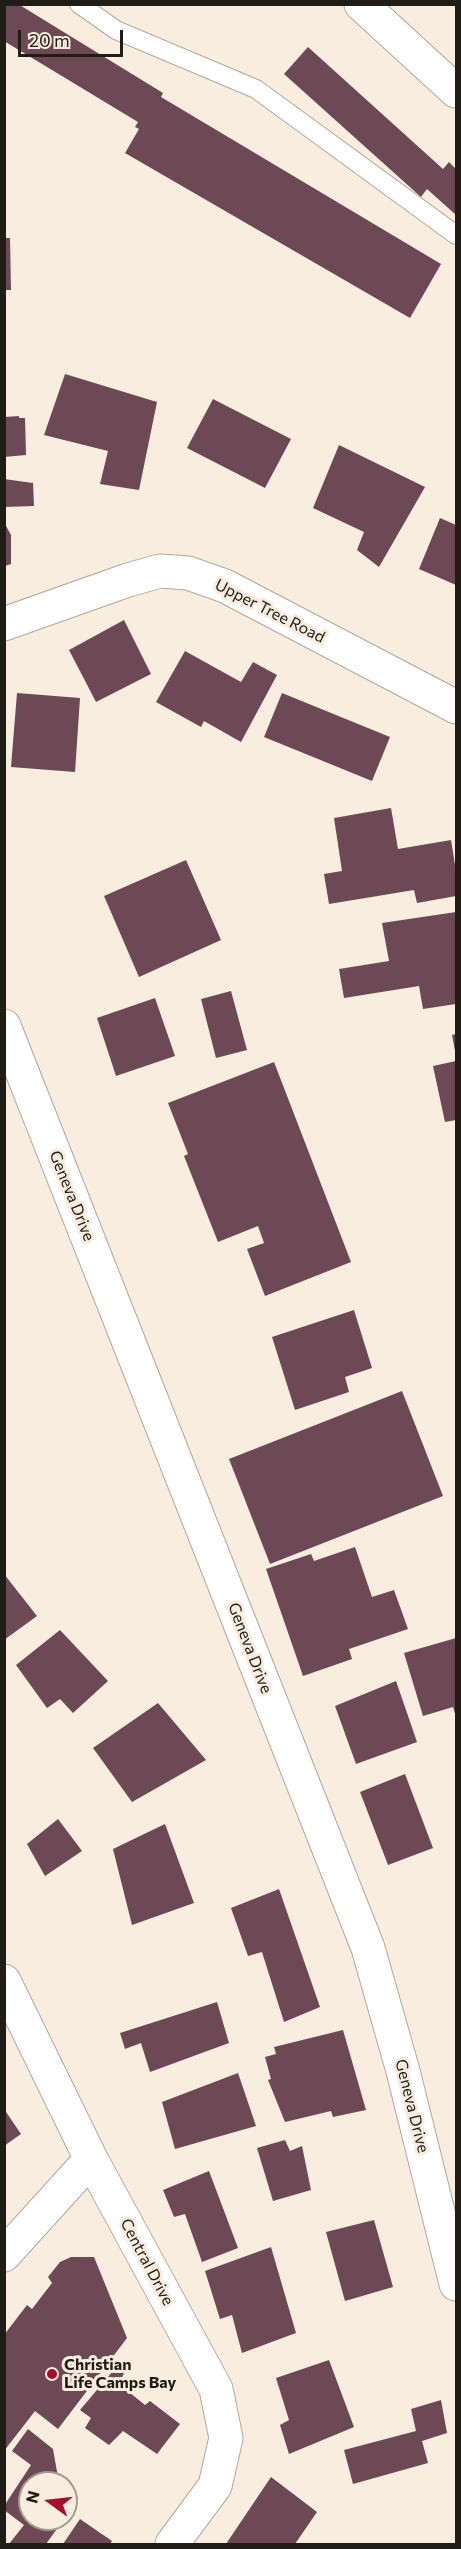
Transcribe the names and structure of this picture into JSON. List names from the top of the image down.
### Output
{
  "streets": {
    "street": ["Upper Tree Road", "Geneva Drive", "Central Drive"]
  },
  "places": ["Christian Life Camps Bay"],
  "scale_bar": "20 m",
  "north": "left"
}
